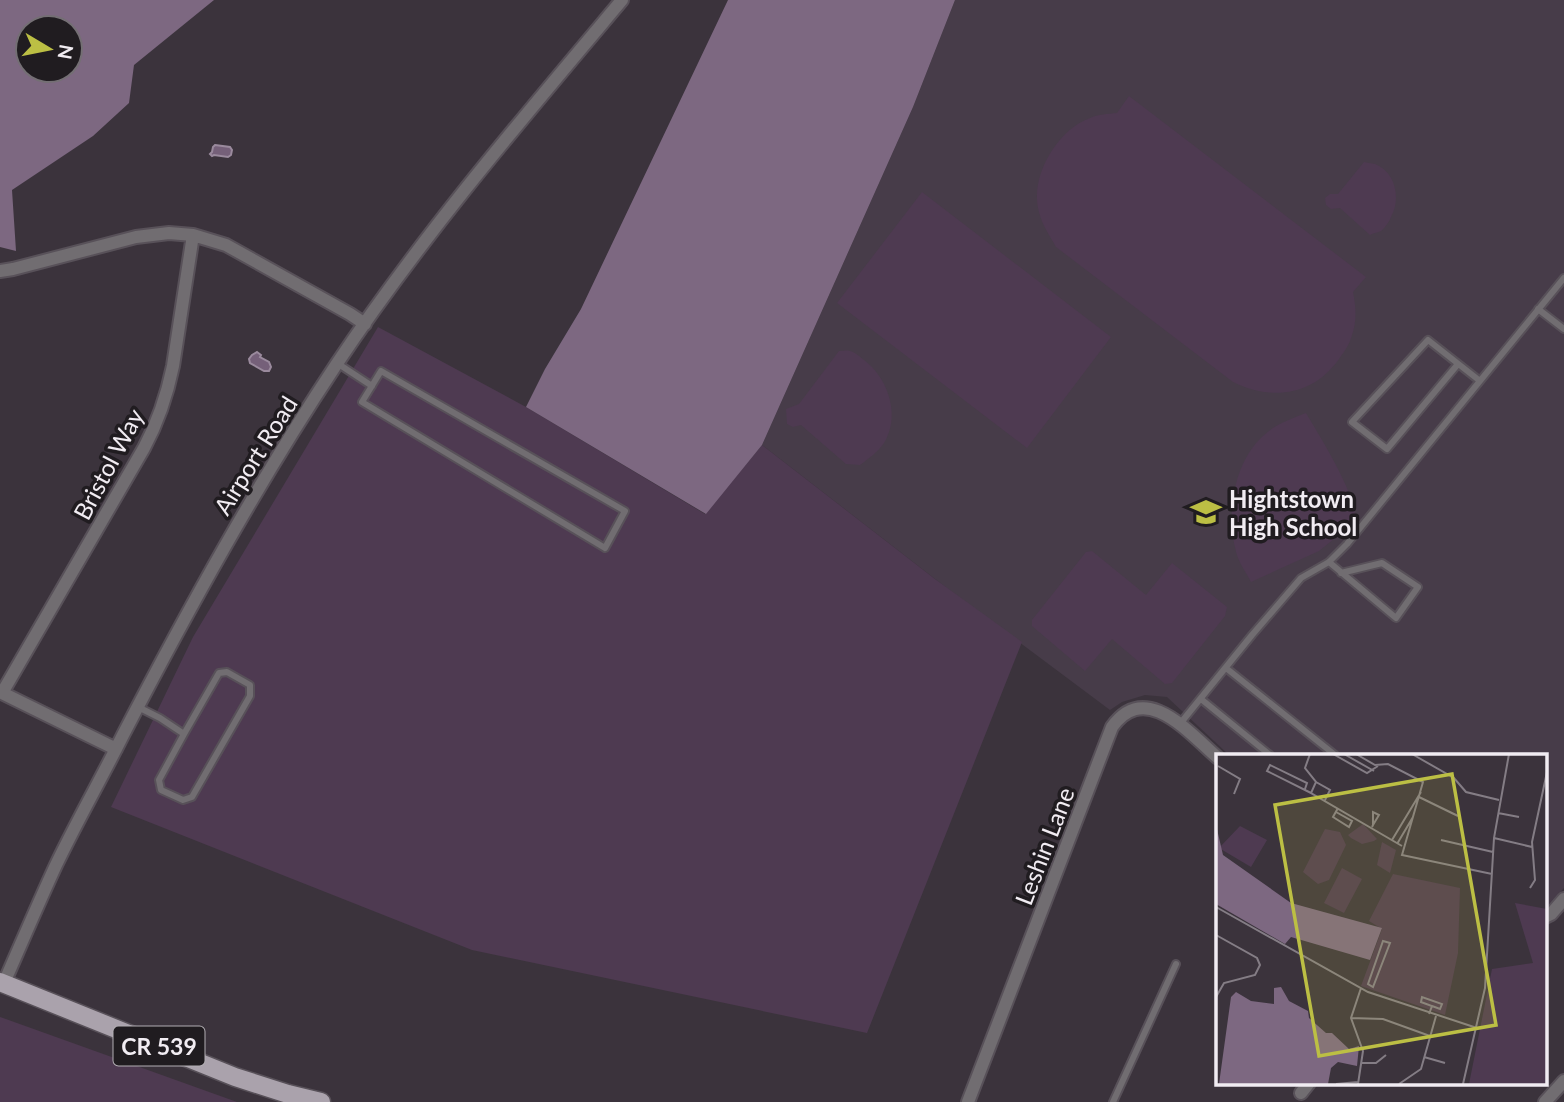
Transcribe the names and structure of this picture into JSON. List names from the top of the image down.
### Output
{
  "streets": {
    "main road": ["CR 539"],
    "street": ["Airport Road", "Bristol Way", "Leshin Lane"]
  },
  "crossings": [
    ["Airport Road", "CR 539"]
  ],
  "places": {
    "school or university": ["Hightstown High School"]
  },
  "north": "right"
}
